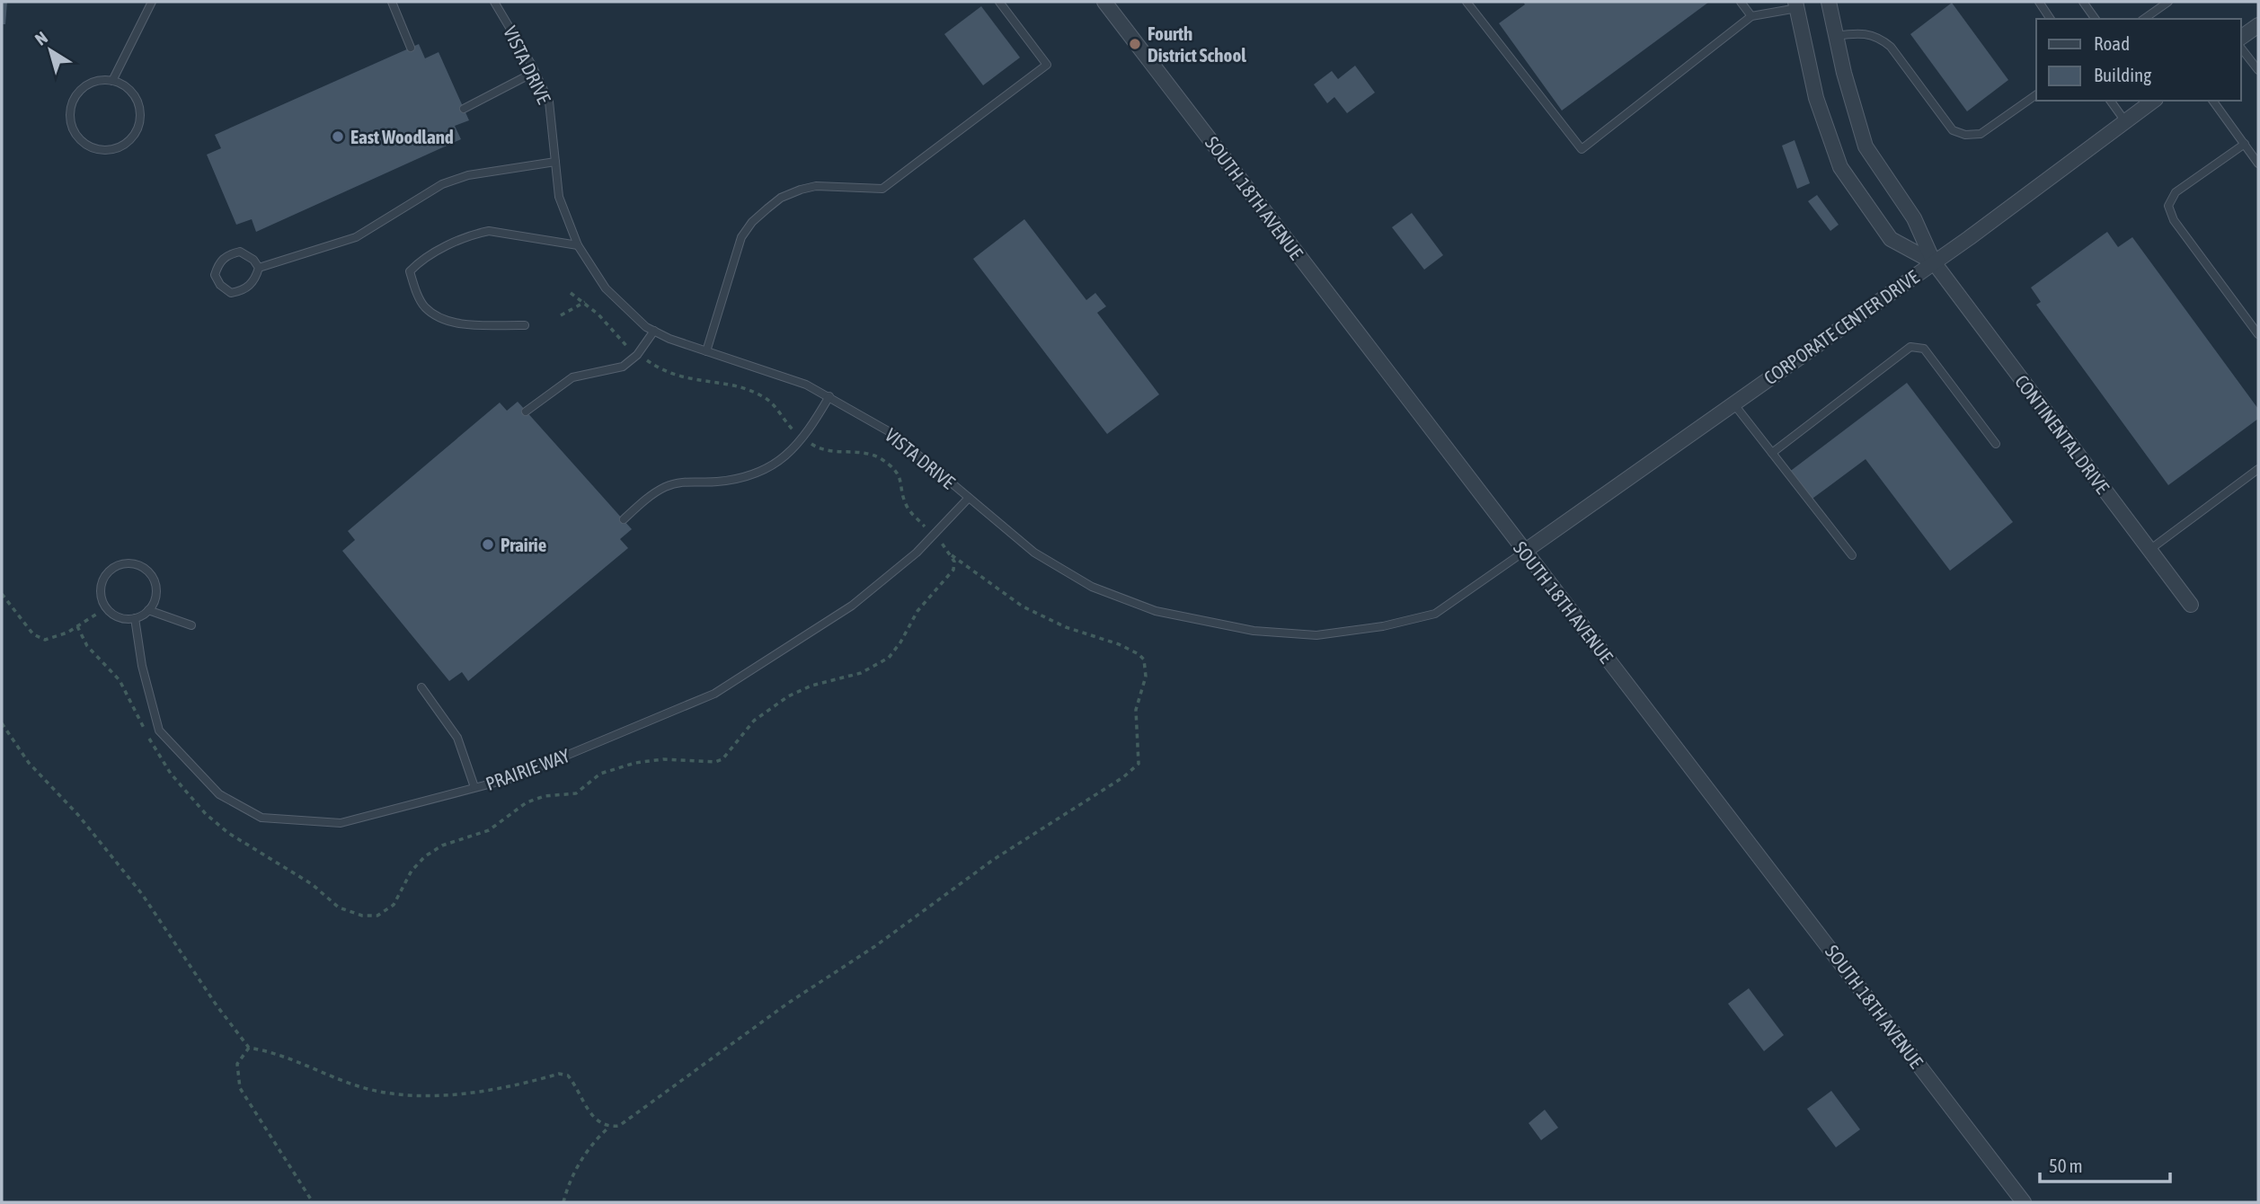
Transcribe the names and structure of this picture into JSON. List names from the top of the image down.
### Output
{
  "streets": {
    "street": ["SOUTH 18TH AVENUE", "CORPORATE CENTER DRIVE", "CONTINENTAL DRIVE"],
    "lane": ["VISTA DRIVE", "PRAIRIE WAY"]
  },
  "crossings": [
    ["VISTA DRIVE", "SOUTH 18TH AVENUE"],
    ["VISTA DRIVE", "CORPORATE CENTER DRIVE"],
    ["VISTA DRIVE", "PRAIRIE WAY"],
    ["SOUTH 18TH AVENUE", "CORPORATE CENTER DRIVE"],
    ["CORPORATE CENTER DRIVE", "CONTINENTAL DRIVE"]
  ],
  "places": ["Fourth District School", "East Woodland", "Prairie"],
  "legend": ["Road", "Building"],
  "scale_bar": "50 m",
  "north": "top left"
}
